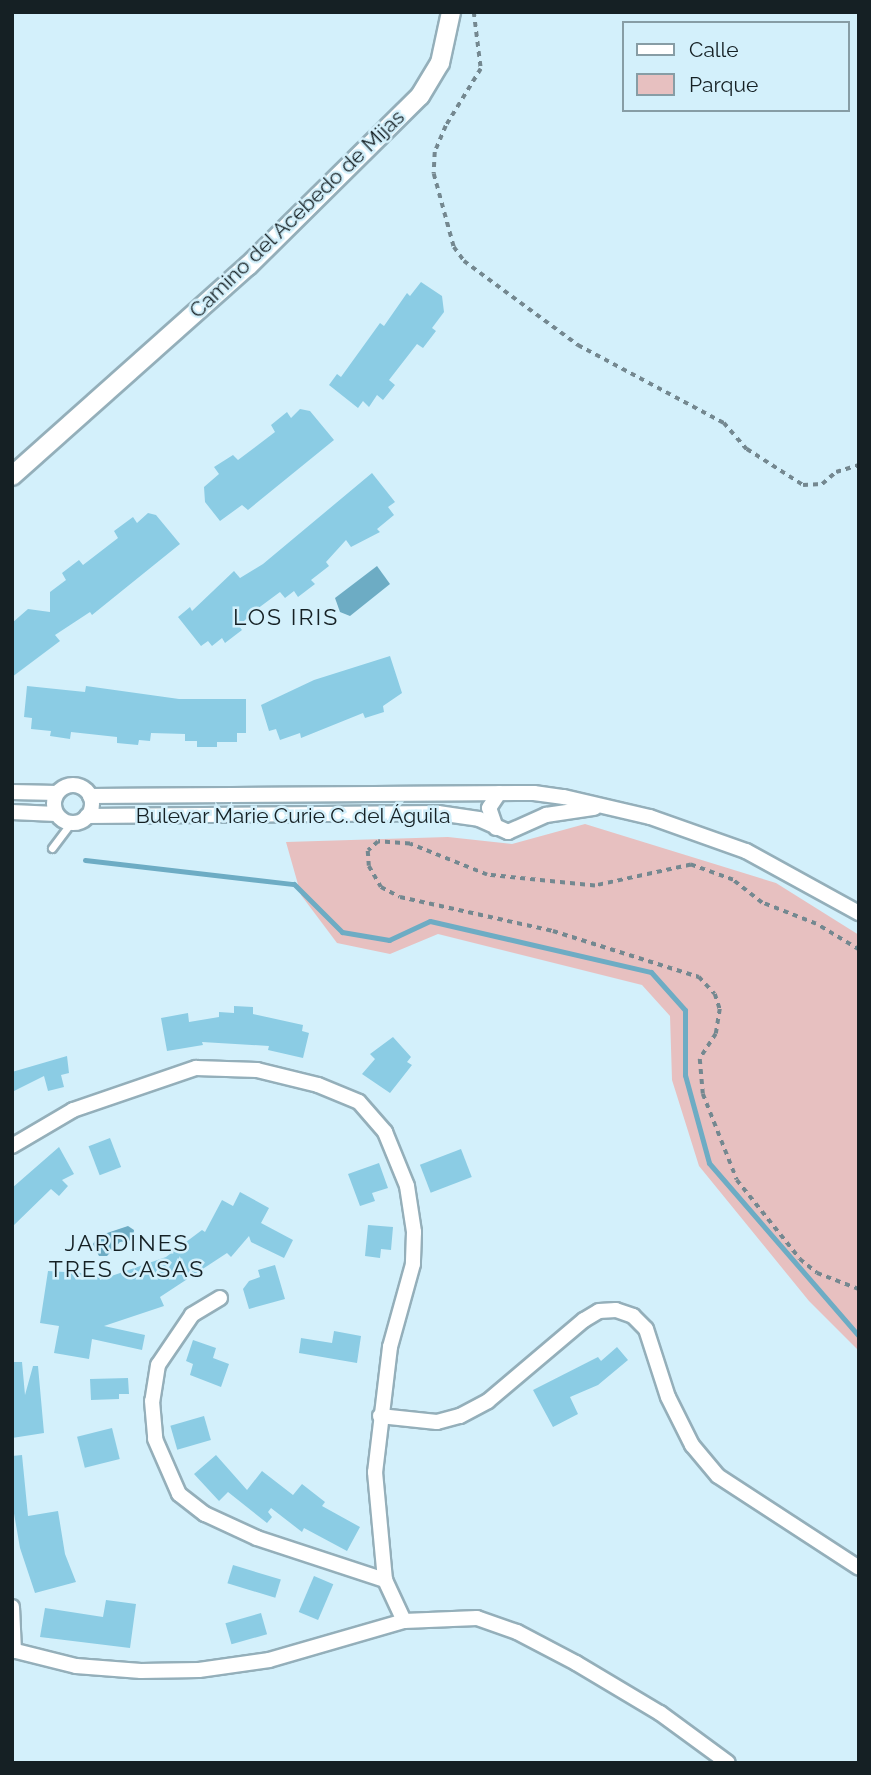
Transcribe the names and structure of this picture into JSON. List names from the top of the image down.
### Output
{
  "streets": {
    "street": ["Camino del Acebedo de Mijas", "Bulevar Marie Curie C. del Águila"]
  },
  "districts": ["LOS IRIS", "JARDINES TRES CASAS"],
  "legend": ["Calle", "Parque"]
}
